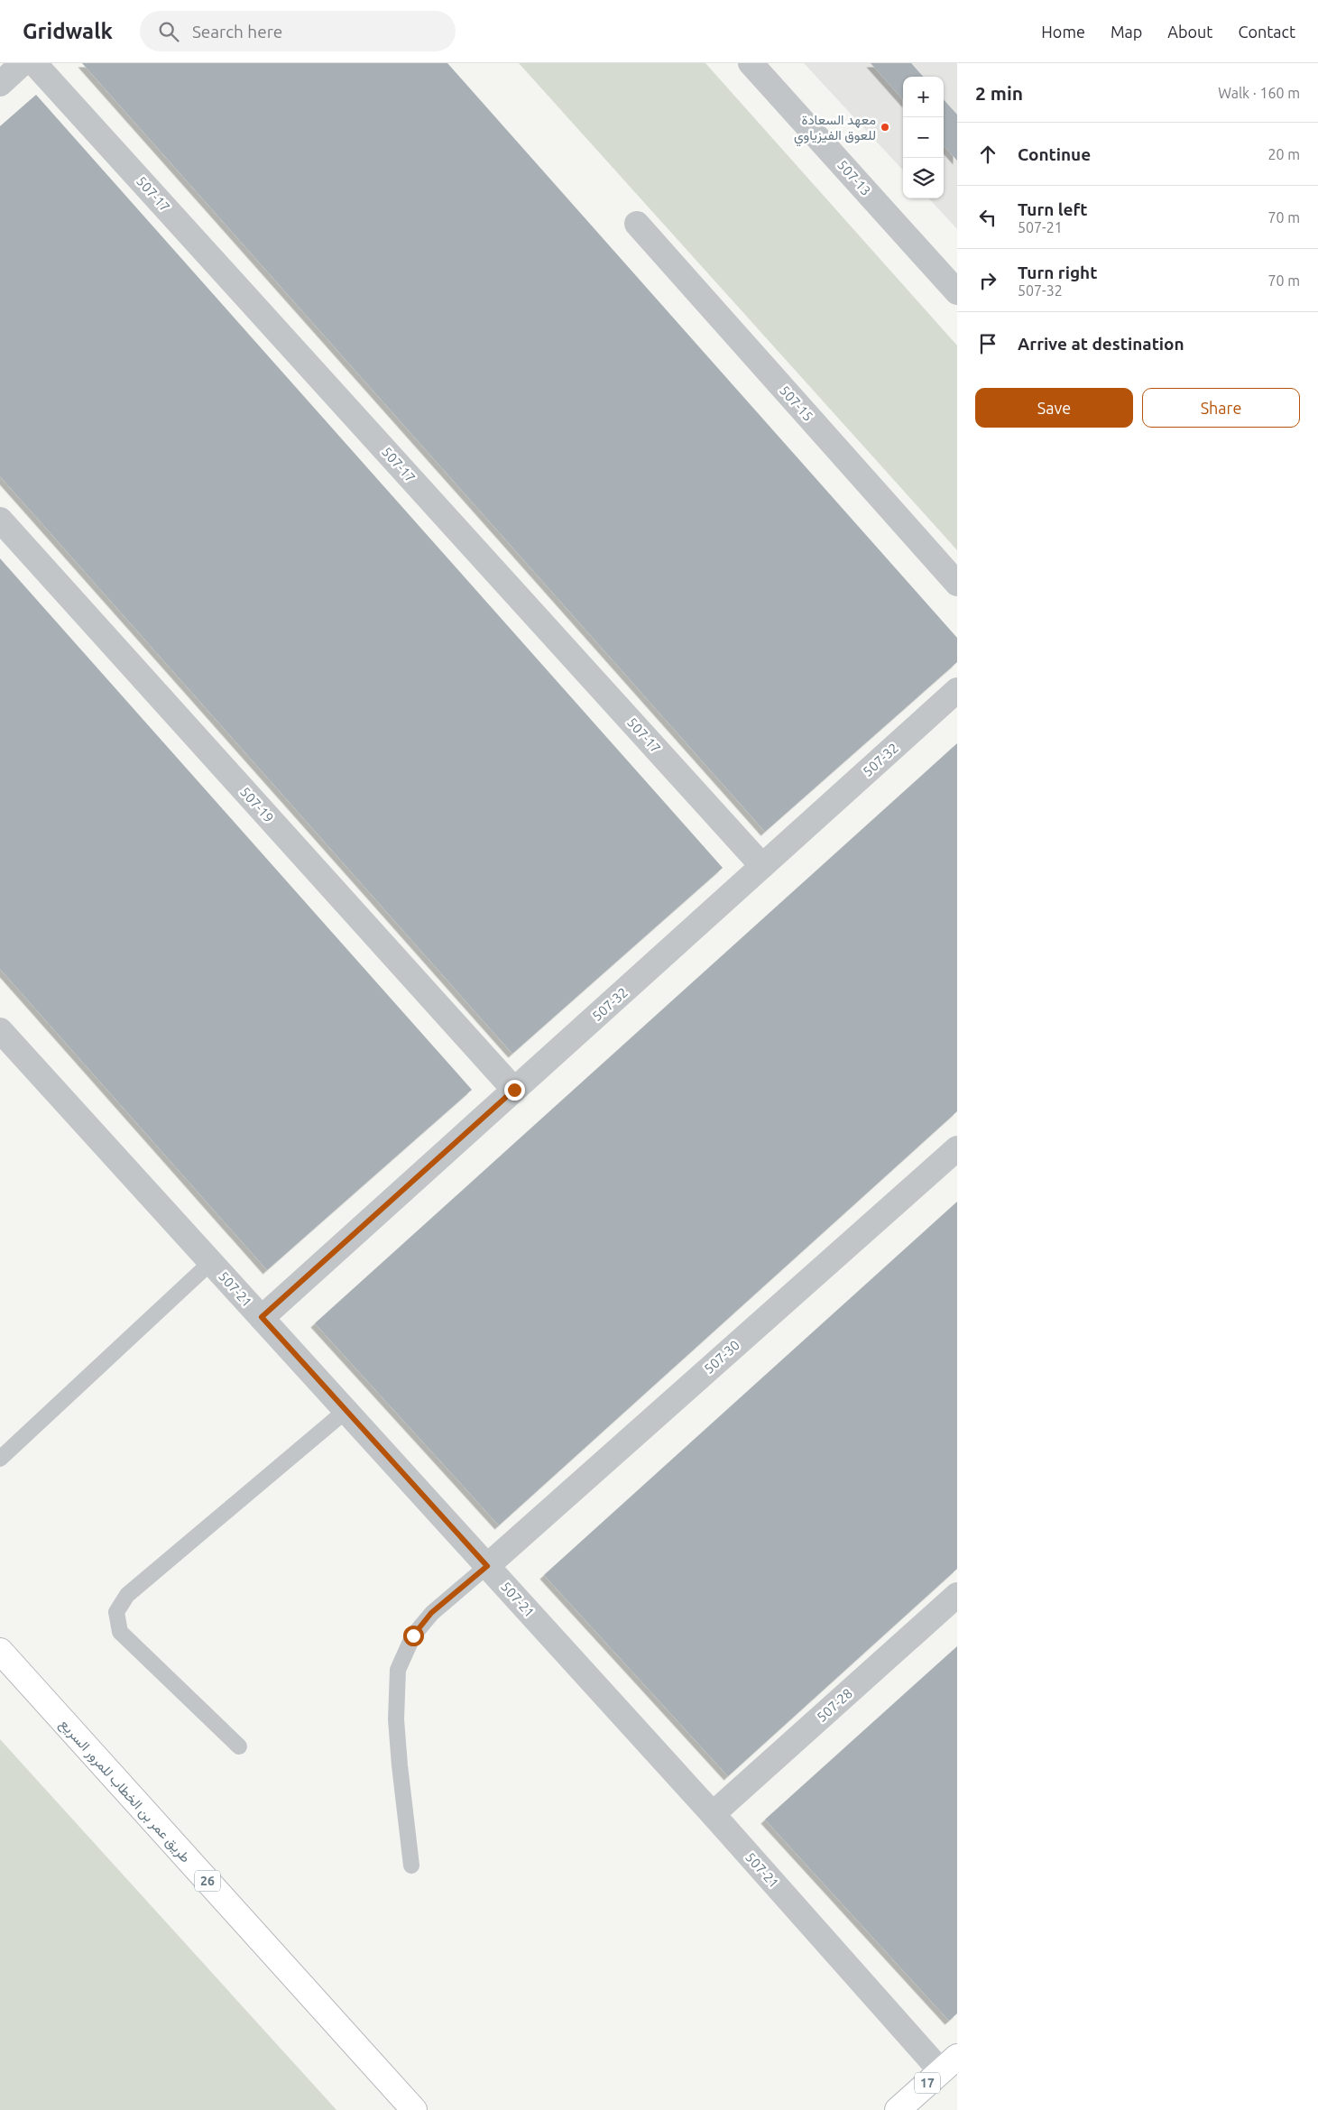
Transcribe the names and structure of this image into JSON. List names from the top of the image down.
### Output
{
  "streets": {
    "main road": ["طريق عمر بن الخطاب للمرور السريع", "26", "17"],
    "street": [
      "507-13",
      "507-17",
      "507-15",
      "507-32",
      "507-19",
      "507-21",
      "507-30",
      "507-28"
    ]
  },
  "crossings": [
    ["507-17", "507-32"],
    ["507-32", "507-19"],
    ["507-32", "507-21"],
    ["507-21", "507-30"],
    ["507-21", "507-28"],
    ["507-21", "17"]
  ],
  "places": ["معهد السعادة للعوق الفيزياوي"],
  "page": {
    "header": "Gridwalk",
    "search": "Search here",
    "nav": [
      "Home",
      "Map",
      "About",
      "Contact"
    ],
    "heading": ["2 min", "Walk · 160 m"],
    "map_buttons": ["+", "−"],
    "list": [
      ["Continue", "20 m"],
      ["Turn left", "507-21", "70 m"],
      ["Turn right", "507-32", "70 m"],
      "Arrive at destination"
    ],
    "buttons": ["Save", "Share"]
  }
}
